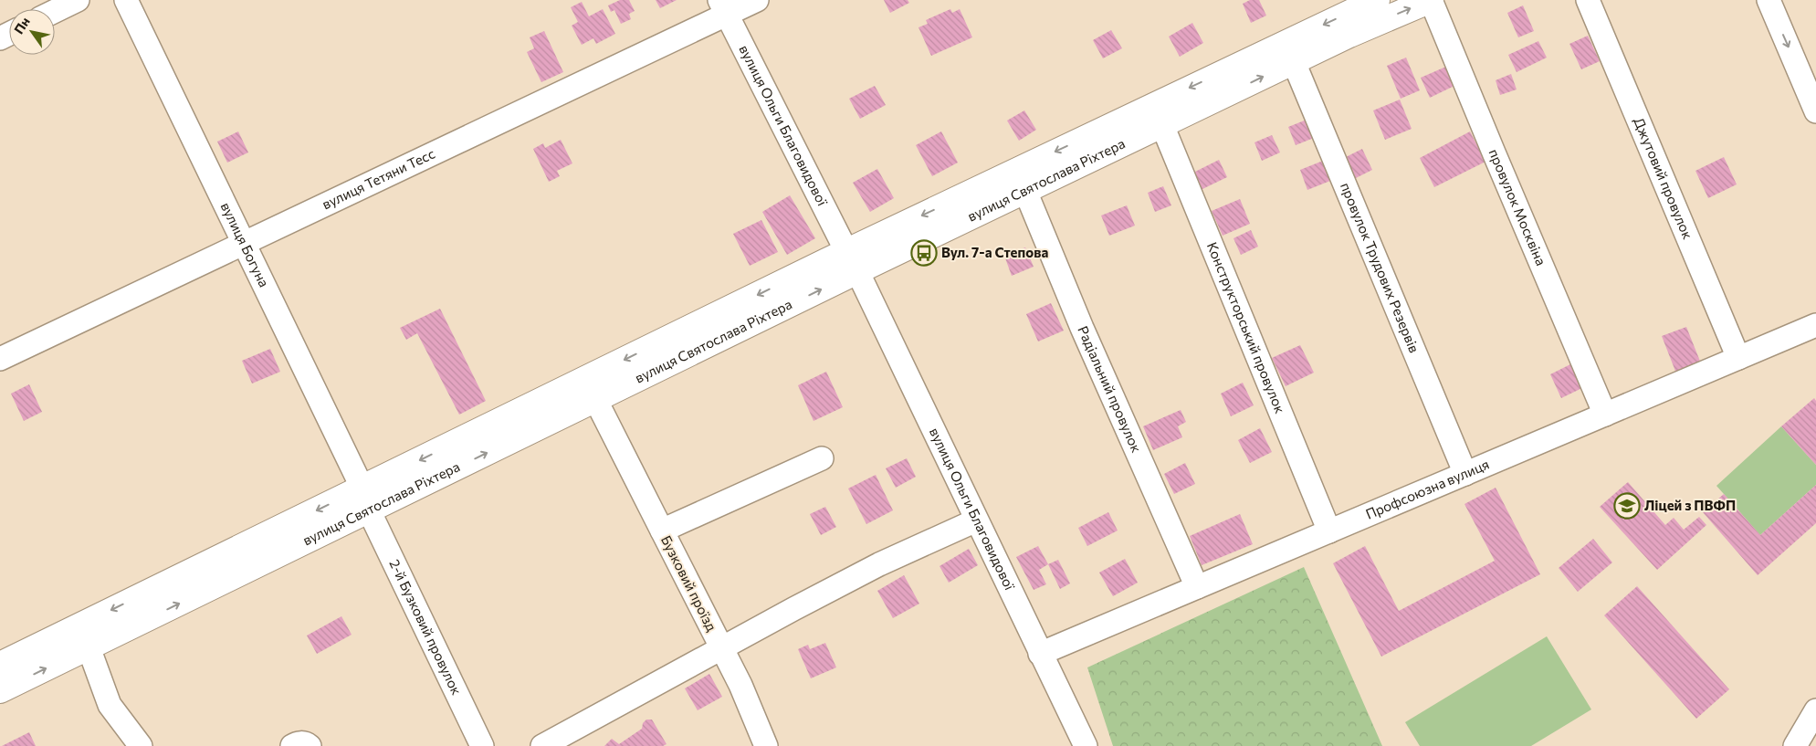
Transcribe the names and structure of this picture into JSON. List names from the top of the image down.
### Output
{
  "streets": {
    "main road": ["вулиця Святослава Ріхтера"],
    "street": [
      "вулиця Ольги Благовидової",
      "вулиця Тетяни Тесс",
      "Джутовий провулок",
      "провулок Москвіна",
      "вулиця Богуна",
      "провулок Трудових Резервів",
      "Конструкторський провулок",
      "Радіальний провулок",
      "Профсоюзна вулиця",
      "Бузковий проїзд",
      "2-й Бузковий провулок"
    ]
  },
  "crossings": [
    ["вулиця Ольги Благовидової", "вулиця Тетяни Тесс"],
    ["вулиця Ольги Благовидової", "вулиця Святослава Ріхтера"],
    ["вулиця Ольги Благовидової", "Профсоюзна вулиця"],
    ["вулиця Тетяни Тесс", "вулиця Богуна"],
    ["Джутовий провулок", "Профсоюзна вулиця"],
    ["вулиця Святослава Ріхтера", "провулок Москвіна"],
    ["вулиця Святослава Ріхтера", "вулиця Богуна"],
    ["вулиця Святослава Ріхтера", "провулок Трудових Резервів"],
    ["вулиця Святослава Ріхтера", "Конструкторський провулок"],
    ["вулиця Святослава Ріхтера", "Радіальний провулок"],
    ["вулиця Святослава Ріхтера", "2-й Бузковий провулок"],
    ["провулок Москвіна", "Профсоюзна вулиця"],
    ["вулиця Богуна", "2-й Бузковий провулок"],
    ["провулок Трудових Резервів", "Профсоюзна вулиця"],
    ["Конструкторський провулок", "Профсоюзна вулиця"],
    ["Радіальний провулок", "Профсоюзна вулиця"]
  ],
  "places": {
    "bus stop": ["Вул. 7-а Степова"],
    "school or university": ["Ліцей з ПВФП"]
  },
  "north": "top left"
}
